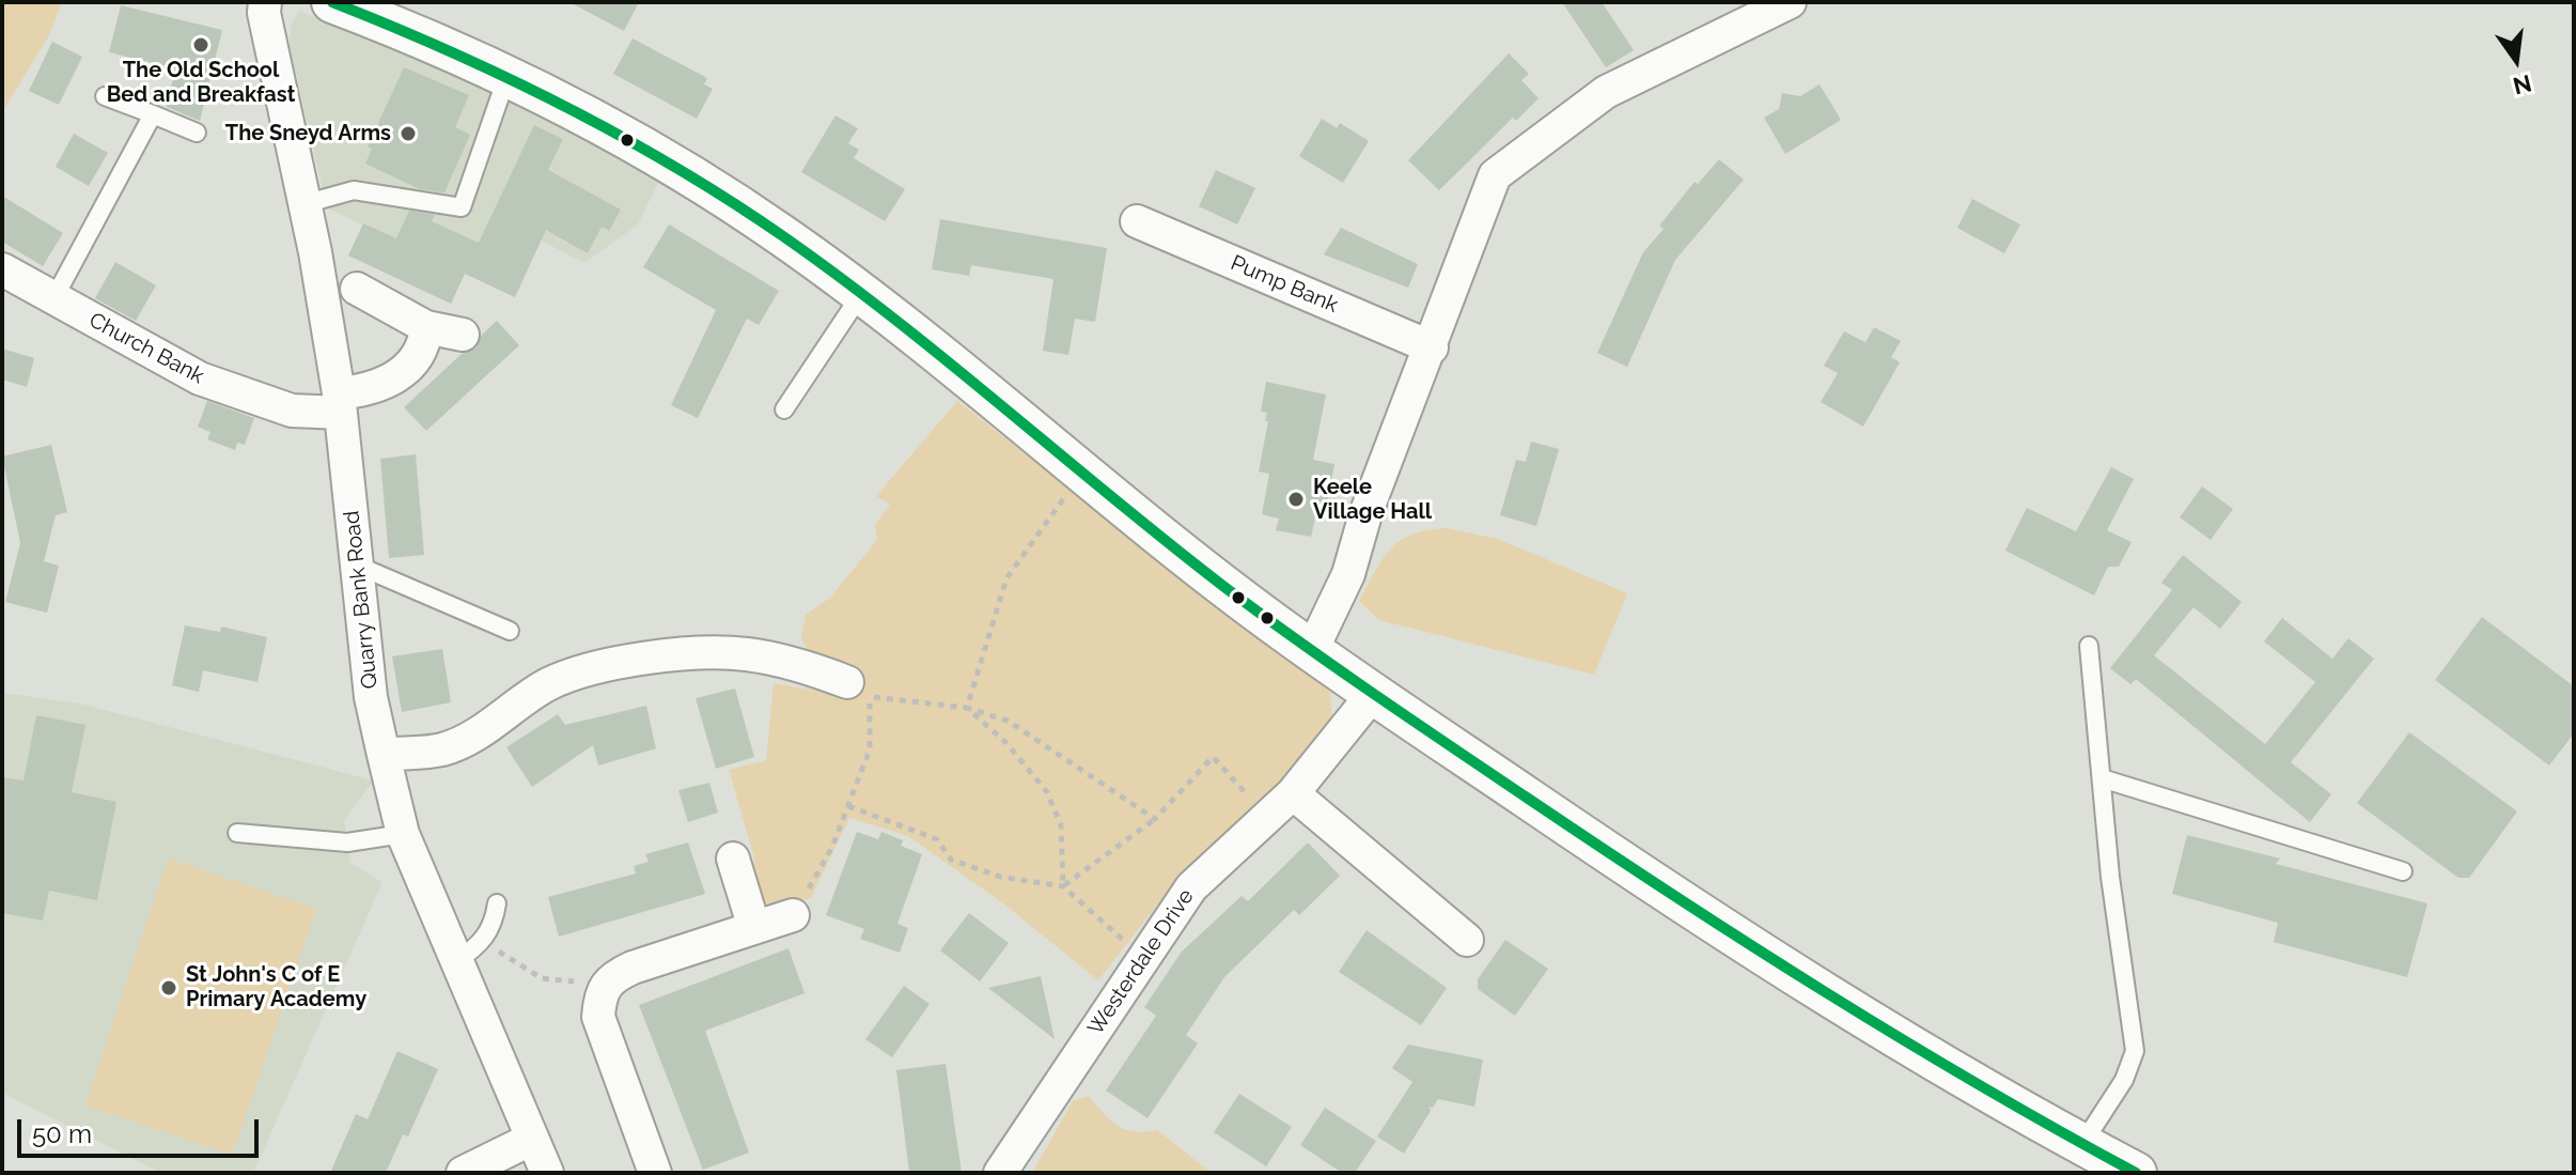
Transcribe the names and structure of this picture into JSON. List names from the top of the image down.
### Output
{
  "streets": {
    "street": [
      "Pump Bank",
      "Church Bank",
      "Quarry Bank Road",
      "Westerdale Drive"
    ]
  },
  "crossings": [
    ["Church Bank", "Quarry Bank Road"]
  ],
  "places": [
    "The Old School Bed and Breakfast",
    "The Sneyd Arms",
    "Keele Village Hall",
    "St John's C of E Primary Academy"
  ],
  "scale_bar": "50 m",
  "north": "bottom"
}
